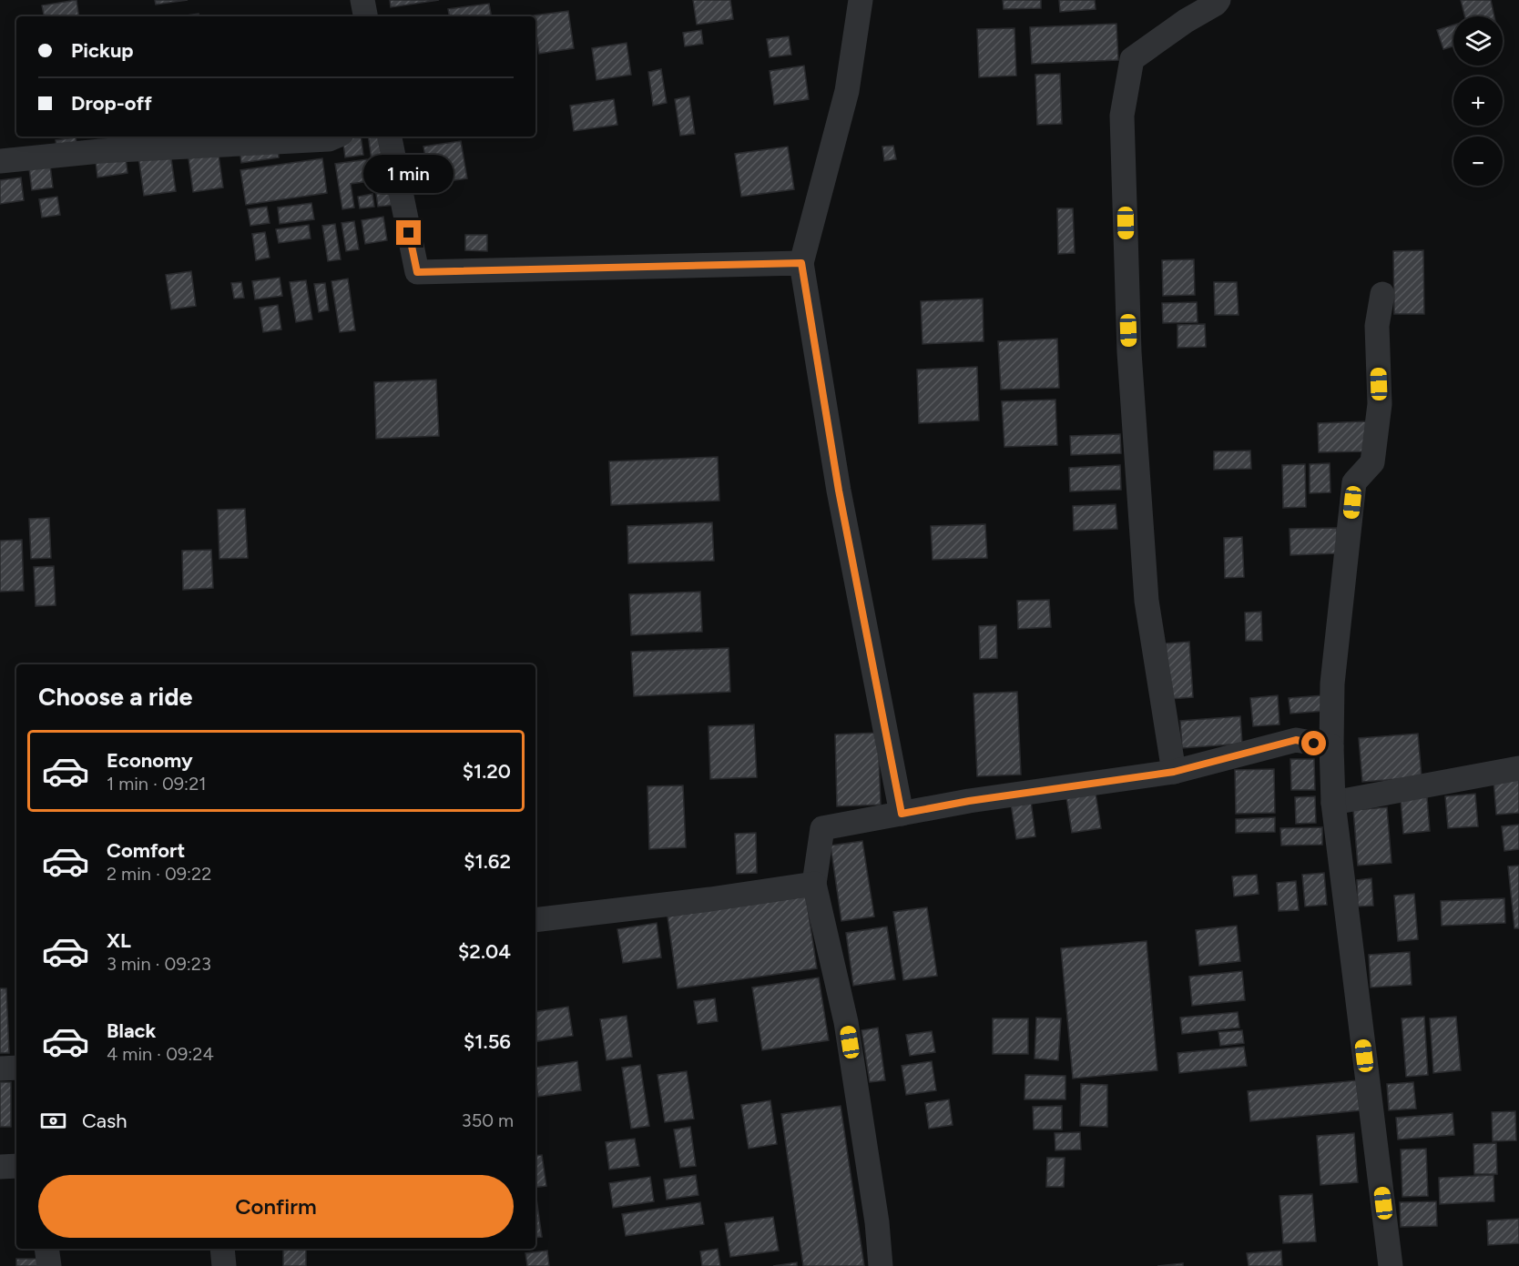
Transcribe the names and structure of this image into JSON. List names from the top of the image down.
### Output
{
  "page": {
    "map_buttons": ["+", "−"],
    "banner": ["Pickup", "Drop-off"],
    "bubble": "1 min",
    "heading": "Choose a ride",
    "list": [
      {
        "name": "Economy",
        "note": "1 min · 09:21",
        "value": "$1.20"
      },
      {
        "name": "Comfort",
        "note": "2 min · 09:22",
        "value": "$1.62"
      },
      {
        "name": "XL",
        "note": "3 min · 09:23",
        "value": "$2.04"
      },
      {
        "name": "Black",
        "note": "4 min · 09:24",
        "value": "$1.56"
      }
    ],
    "pay": ["Cash", "350 m"],
    "buttons": "Confirm"
  }
}
